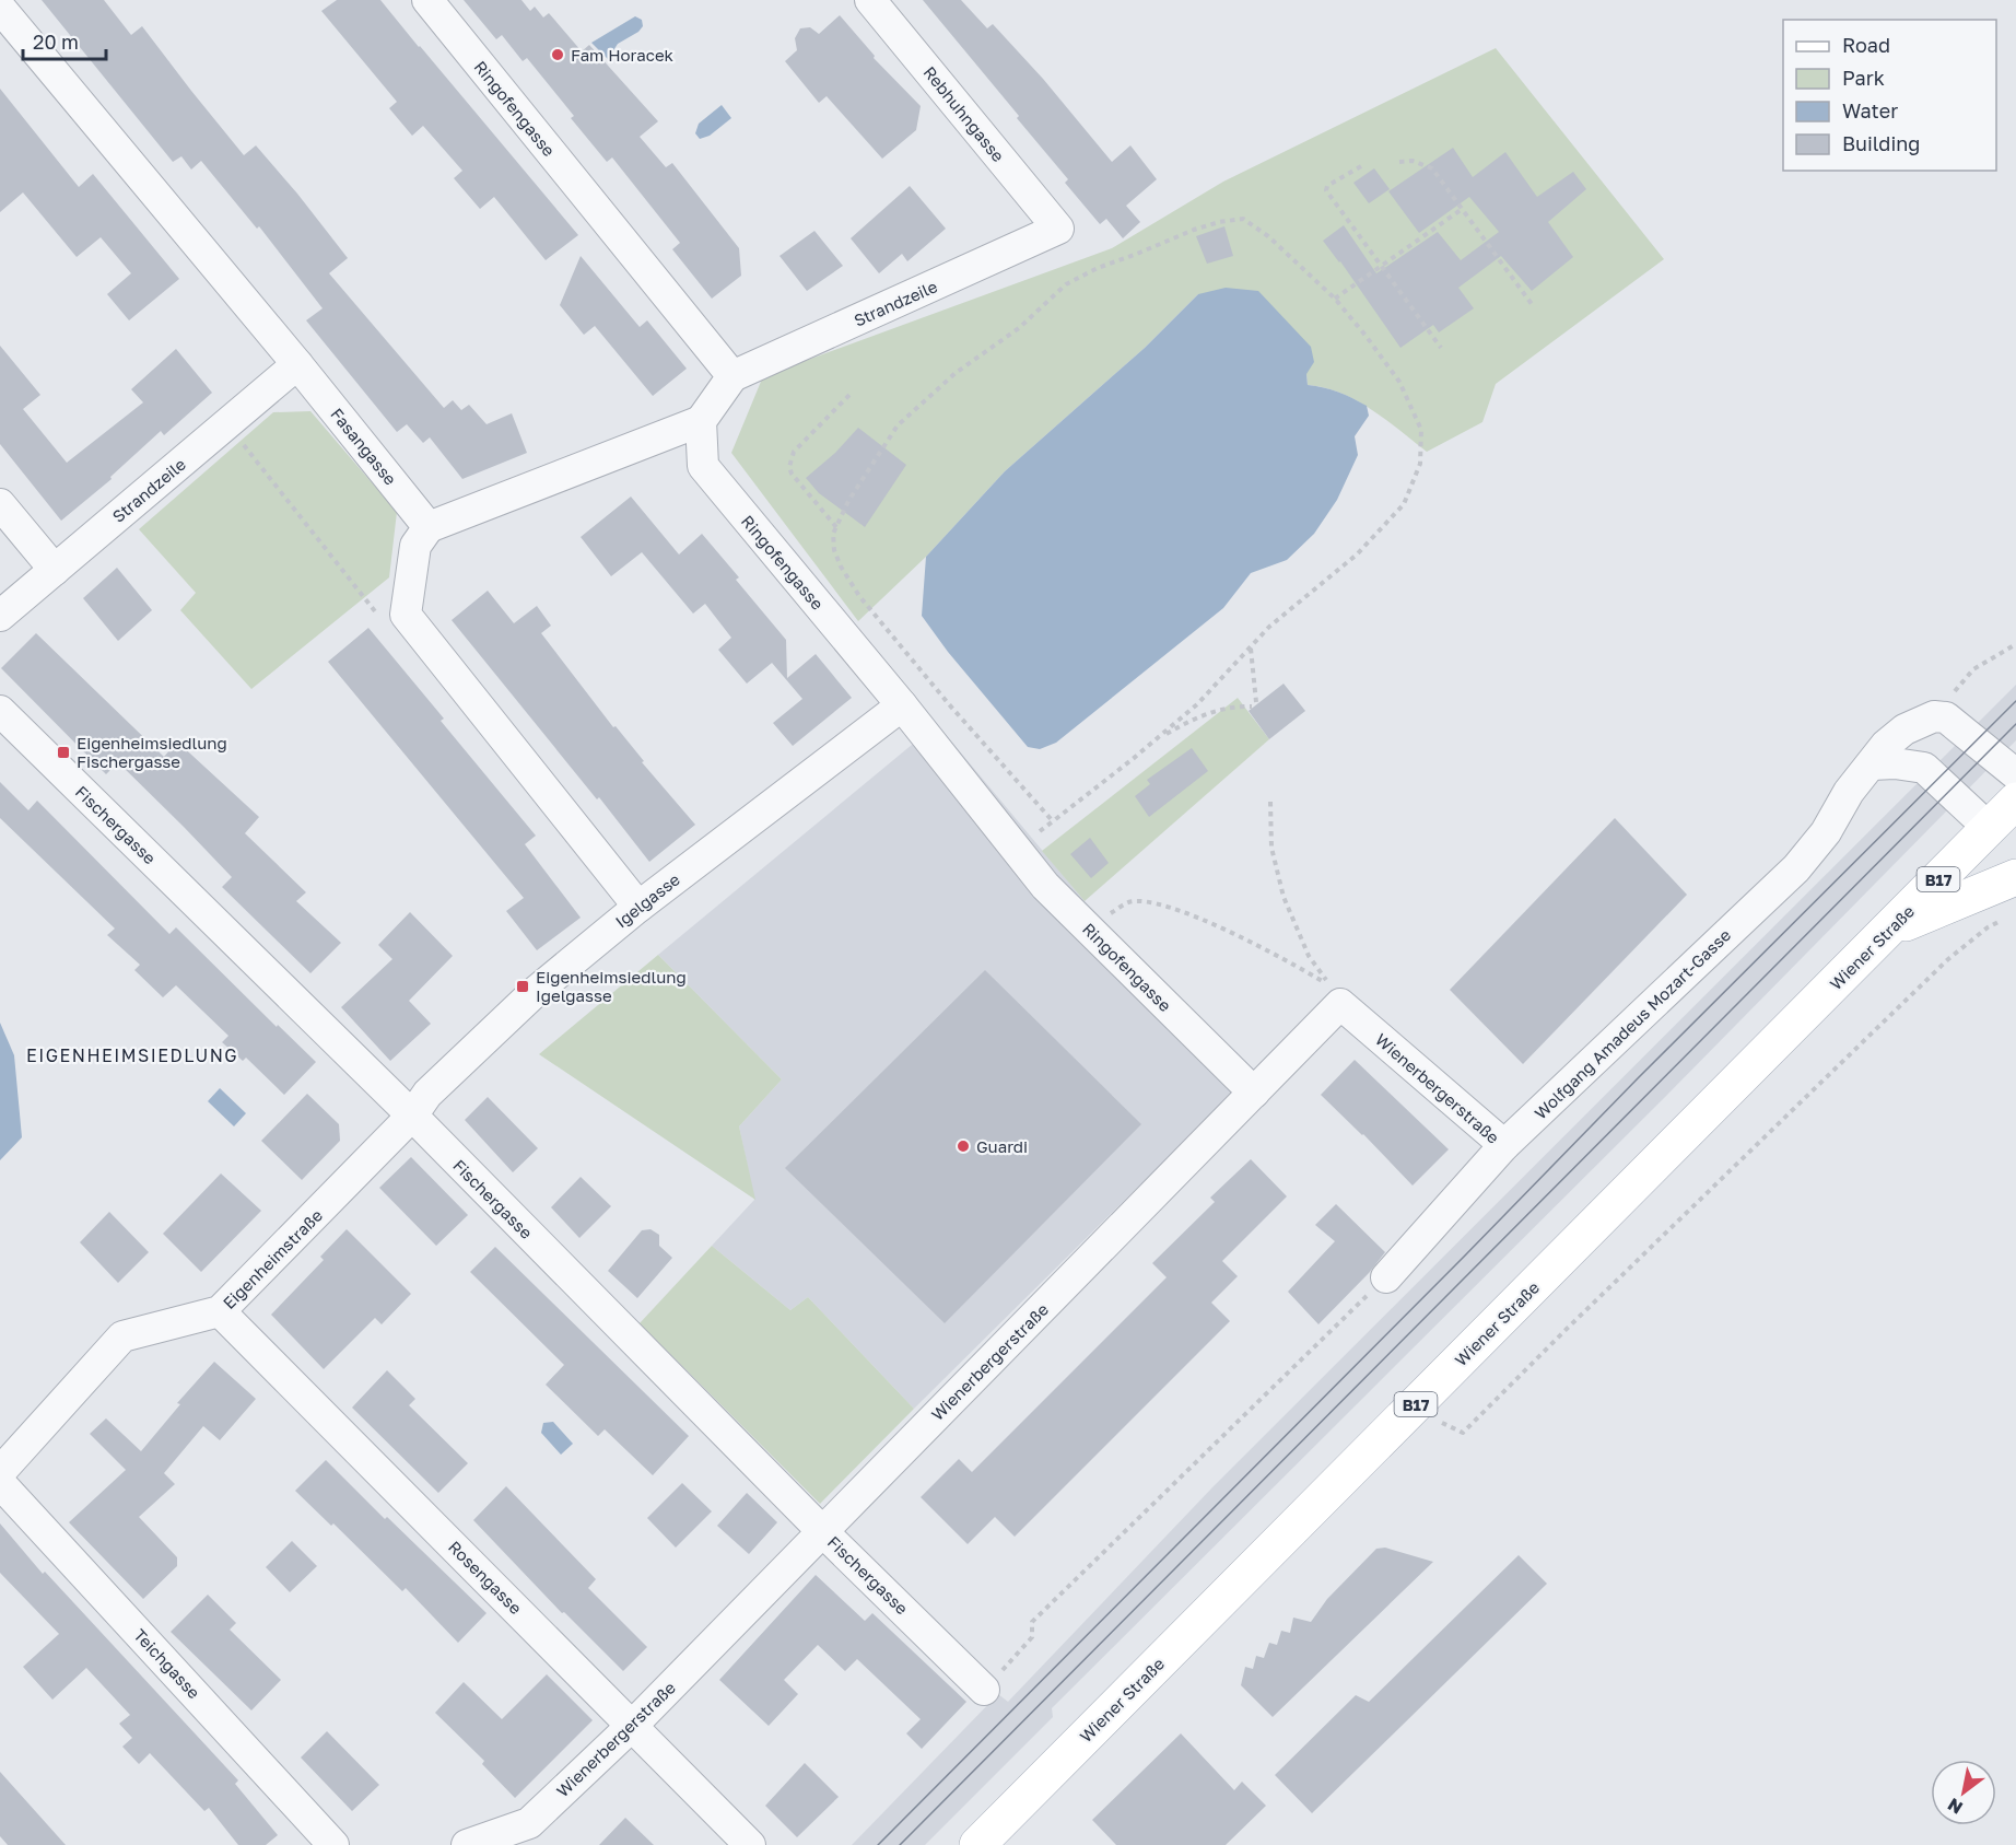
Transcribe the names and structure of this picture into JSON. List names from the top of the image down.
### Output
{
  "streets": {
    "main road": ["B17", "Wiener Straße"],
    "street": [
      "Ringofengasse",
      "Rebhuhngasse",
      "Strandzeile",
      "Fasangasse",
      "Fischergasse",
      "Igelgasse",
      "Wolfgang Amadeus Mozart-Gasse",
      "Wienerbergerstraße",
      "Eigenheimstraße",
      "Rosengasse",
      "Teichgasse"
    ]
  },
  "crossings": [
    ["Ringofengasse", "Strandzeile"],
    ["Ringofengasse", "Igelgasse"],
    ["Ringofengasse", "Wienerbergerstraße"],
    ["Rebhuhngasse", "Strandzeile"],
    ["Strandzeile", "Fasangasse"],
    ["Fischergasse", "Igelgasse"],
    ["Fischergasse", "Wienerbergerstraße"],
    ["Fischergasse", "Eigenheimstraße"],
    ["Igelgasse", "Eigenheimstraße"],
    ["Wolfgang Amadeus Mozart-Gasse", "Wienerbergerstraße"],
    ["Wienerbergerstraße", "Rosengasse"],
    ["Eigenheimstraße", "Rosengasse"]
  ],
  "districts": ["EIGENHEIMSIEDLUNG"],
  "places": {
    "other": ["Fam Horacek", "Guardi"],
    "transit": ["Eigenheimsiedlung Fischergasse", "Eigenheimsiedlung Igelgasse"]
  },
  "legend": [
    "Road",
    "Park",
    "Water",
    "Building"
  ],
  "scale_bar": "20 m",
  "north": "bottom left"
}
